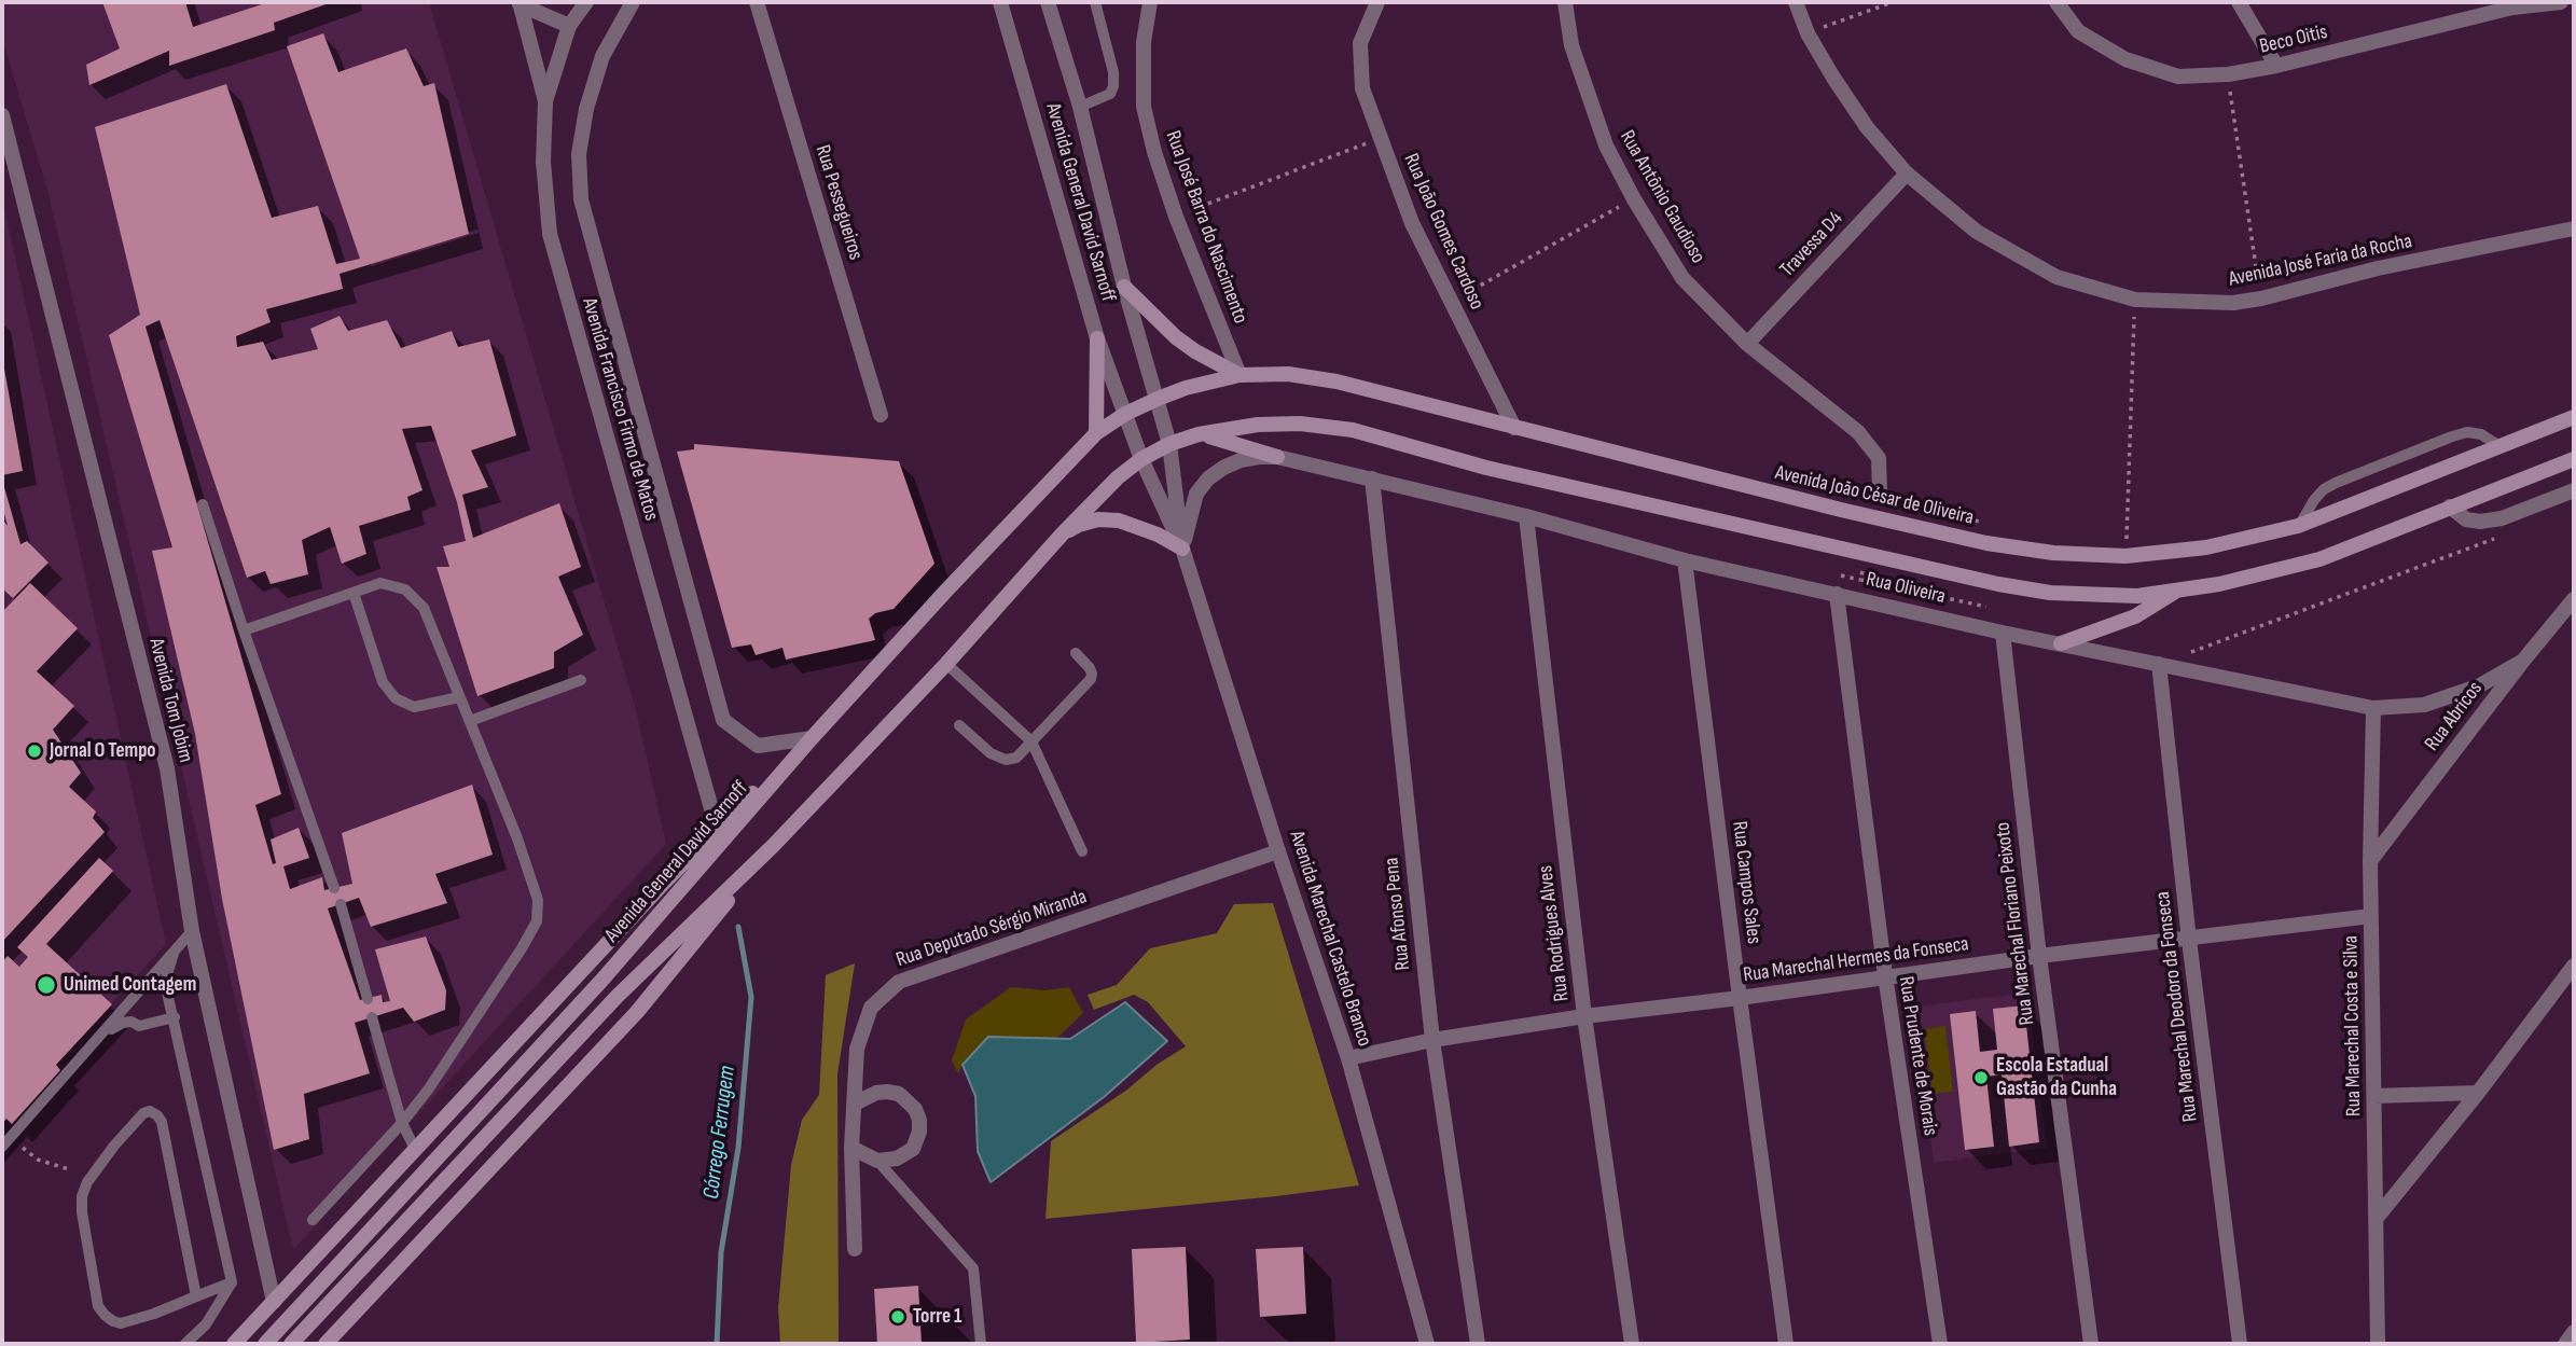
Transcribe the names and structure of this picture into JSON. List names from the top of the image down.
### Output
{
  "streets": {
    "main road": ["Avenida General David Sarnoff", "Avenida João César de Oliveira"],
    "street": [
      "Beco Oitis",
      "Rua Antônio Gaudioso",
      "Rua Pessegueiros",
      "Rua José Barra do Nascimento",
      "Rua João Gomes Cardoso",
      "Travessa D4",
      "Avenida José Faria da Rocha",
      "Avenida Francisco Firmo de Matos",
      "Rua Oliveira",
      "Avenida Tom Jobim",
      "Rua Abricos",
      "Rua Campos Sales",
      "Rua Afonso Pena",
      "Rua Marechal Floriano Peixoto",
      "Rua Deputado Sérgio Miranda",
      "Rua Rodrigues Alves",
      "Avenida Marechal Castelo Branco",
      "Rua Marechal Hermes da Fonseca",
      "Rua Marechal Deodoro da Fonseca",
      "Rua Marechal Costa e Silva",
      "Rua Prudente de Morais"
    ]
  },
  "crossings": [
    ["Rua Antônio Gaudioso", "Travessa D4"],
    ["Avenida General David Sarnoff", "Avenida Francisco Firmo de Matos"],
    ["Avenida General David Sarnoff", "Avenida João César de Oliveira"],
    ["Avenida General David Sarnoff", "Avenida Marechal Castelo Branco"],
    ["Rua José Barra do Nascimento", "Avenida João César de Oliveira"],
    ["Rua João Gomes Cardoso", "Avenida João César de Oliveira"],
    ["Travessa D4", "Avenida José Faria da Rocha"],
    ["Rua Oliveira", "Rua Abricos"],
    ["Rua Oliveira", "Rua Campos Sales"],
    ["Rua Oliveira", "Rua Afonso Pena"],
    ["Rua Oliveira", "Rua Marechal Floriano Peixoto"],
    ["Rua Oliveira", "Rua Rodrigues Alves"],
    ["Rua Oliveira", "Avenida Marechal Castelo Branco"],
    ["Rua Oliveira", "Rua Marechal Deodoro da Fonseca"],
    ["Rua Oliveira", "Rua Marechal Costa e Silva"],
    ["Rua Oliveira", "Rua Prudente de Morais"],
    ["Rua Abricos", "Rua Marechal Costa e Silva"],
    ["Rua Campos Sales", "Rua Marechal Hermes da Fonseca"],
    ["Rua Afonso Pena", "Rua Marechal Hermes da Fonseca"],
    ["Rua Marechal Floriano Peixoto", "Rua Marechal Hermes da Fonseca"],
    ["Rua Deputado Sérgio Miranda", "Avenida Marechal Castelo Branco"],
    ["Rua Rodrigues Alves", "Rua Marechal Hermes da Fonseca"],
    ["Avenida Marechal Castelo Branco", "Rua Marechal Hermes da Fonseca"],
    ["Rua Marechal Hermes da Fonseca", "Rua Marechal Deodoro da Fonseca"],
    ["Rua Marechal Hermes da Fonseca", "Rua Marechal Costa e Silva"],
    ["Rua Marechal Hermes da Fonseca", "Rua Prudente de Morais"]
  ],
  "water": ["Córrego Ferrugem"],
  "places": [
    "Jornal O Tempo",
    "Unimed Contagem",
    "Escola Estadual Gastão da Cunha",
    "Torre 1"
  ]
}
